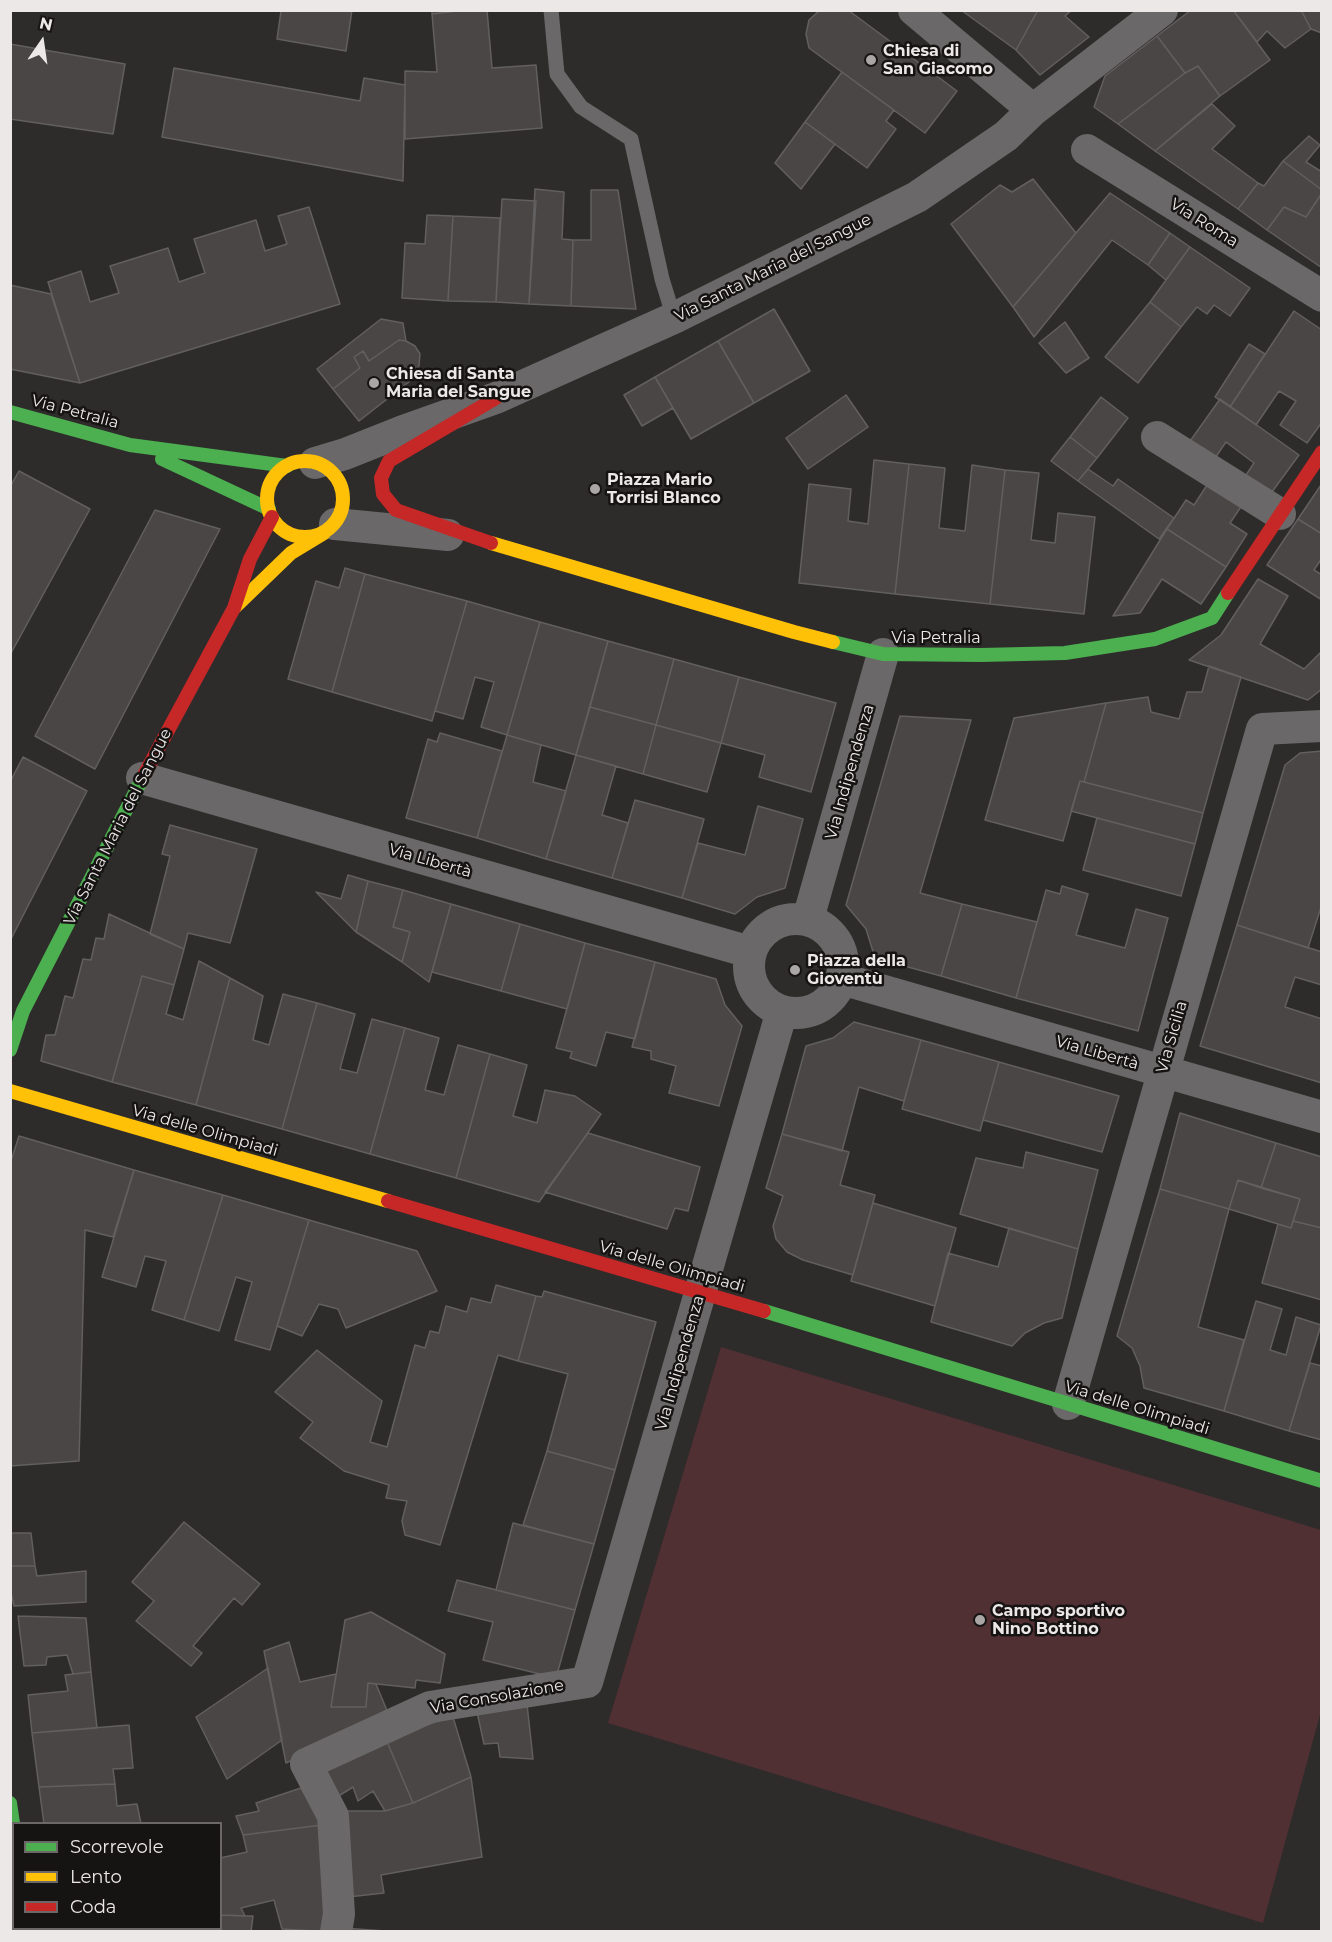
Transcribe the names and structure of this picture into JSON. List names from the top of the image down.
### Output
{
  "streets": {
    "street": [
      "Via Roma",
      "Via Santa Maria del Sangue",
      "Via Petralia",
      "Via Indipendenza",
      "Via Libertà",
      "Via Sicilia",
      "Via delle Olimpiadi",
      "Via Consolazione"
    ]
  },
  "crossings": [
    ["Via Santa Maria del Sangue", "Via Petralia"],
    ["Via Santa Maria del Sangue", "Via Libertà"],
    ["Via Petralia", "Via Indipendenza"],
    ["Via Indipendenza", "Via Libertà"],
    ["Via Indipendenza", "Via delle Olimpiadi"],
    ["Via Indipendenza", "Via Consolazione"],
    ["Via Libertà", "Via Sicilia"],
    ["Via Sicilia", "Via delle Olimpiadi"]
  ],
  "places": [
    "Chiesa di San Giacomo",
    "Chiesa di Santa Maria del Sangue",
    "Piazza Mario Torrisi Blanco",
    "Piazza della Gioventù",
    "Campo sportivo Nino Bottino"
  ],
  "legend": ["Scorrevole", "Lento", "Coda"],
  "north": "top"
}
